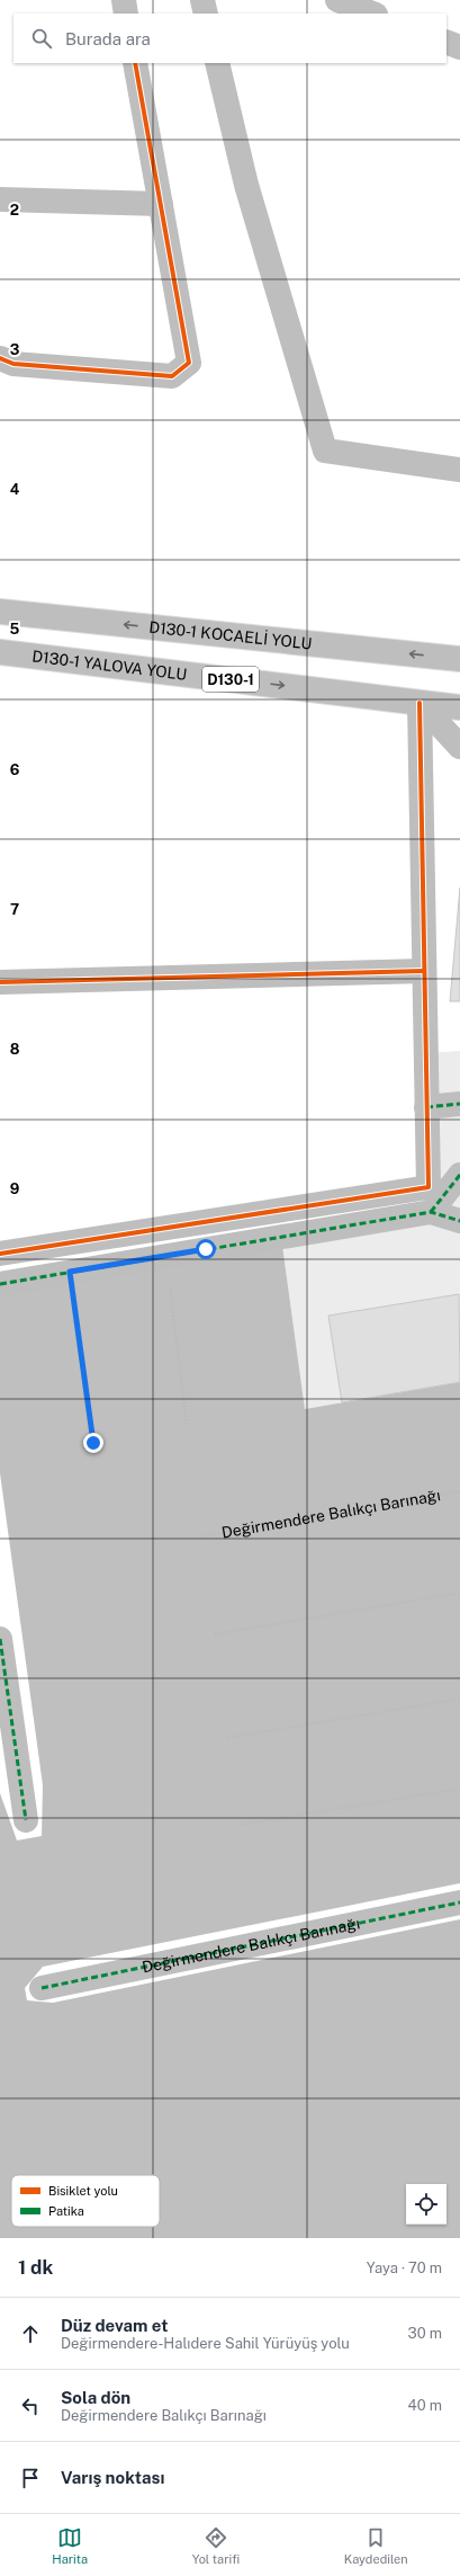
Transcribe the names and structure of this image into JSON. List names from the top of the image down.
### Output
{
  "streets": {
    "main road": [
      "D130-1 KOCAELİ YOLU",
      "D130-1 YALOVA YOLU",
      "D130-1",
      "Değirmendere Balıkçı Barınağı"
    ]
  },
  "one_way": ["D130-1 KOCAELİ YOLU", "D130-1 YALOVA YOLU"],
  "legend": ["Bisiklet yolu", "Patika"],
  "page": {
    "search": "Burada ara",
    "heading": ["1 dk", "Yaya · 70 m"],
    "list": [
      ["Düz devam et", "Değirmendere-Halıdere Sahil Yürüyüş yolu", "30 m"],
      ["Sola dön", "Değirmendere Balıkçı Barınağı", "40 m"],
      "Varış noktası"
    ],
    "nav": ["Harita", "Yol tarifi", "Kaydedilen"]
  },
  "grid": {
    "rows": [
      "2",
      "3",
      "4",
      "5",
      "6",
      "7",
      "8",
      "9"
    ]
  }
}
